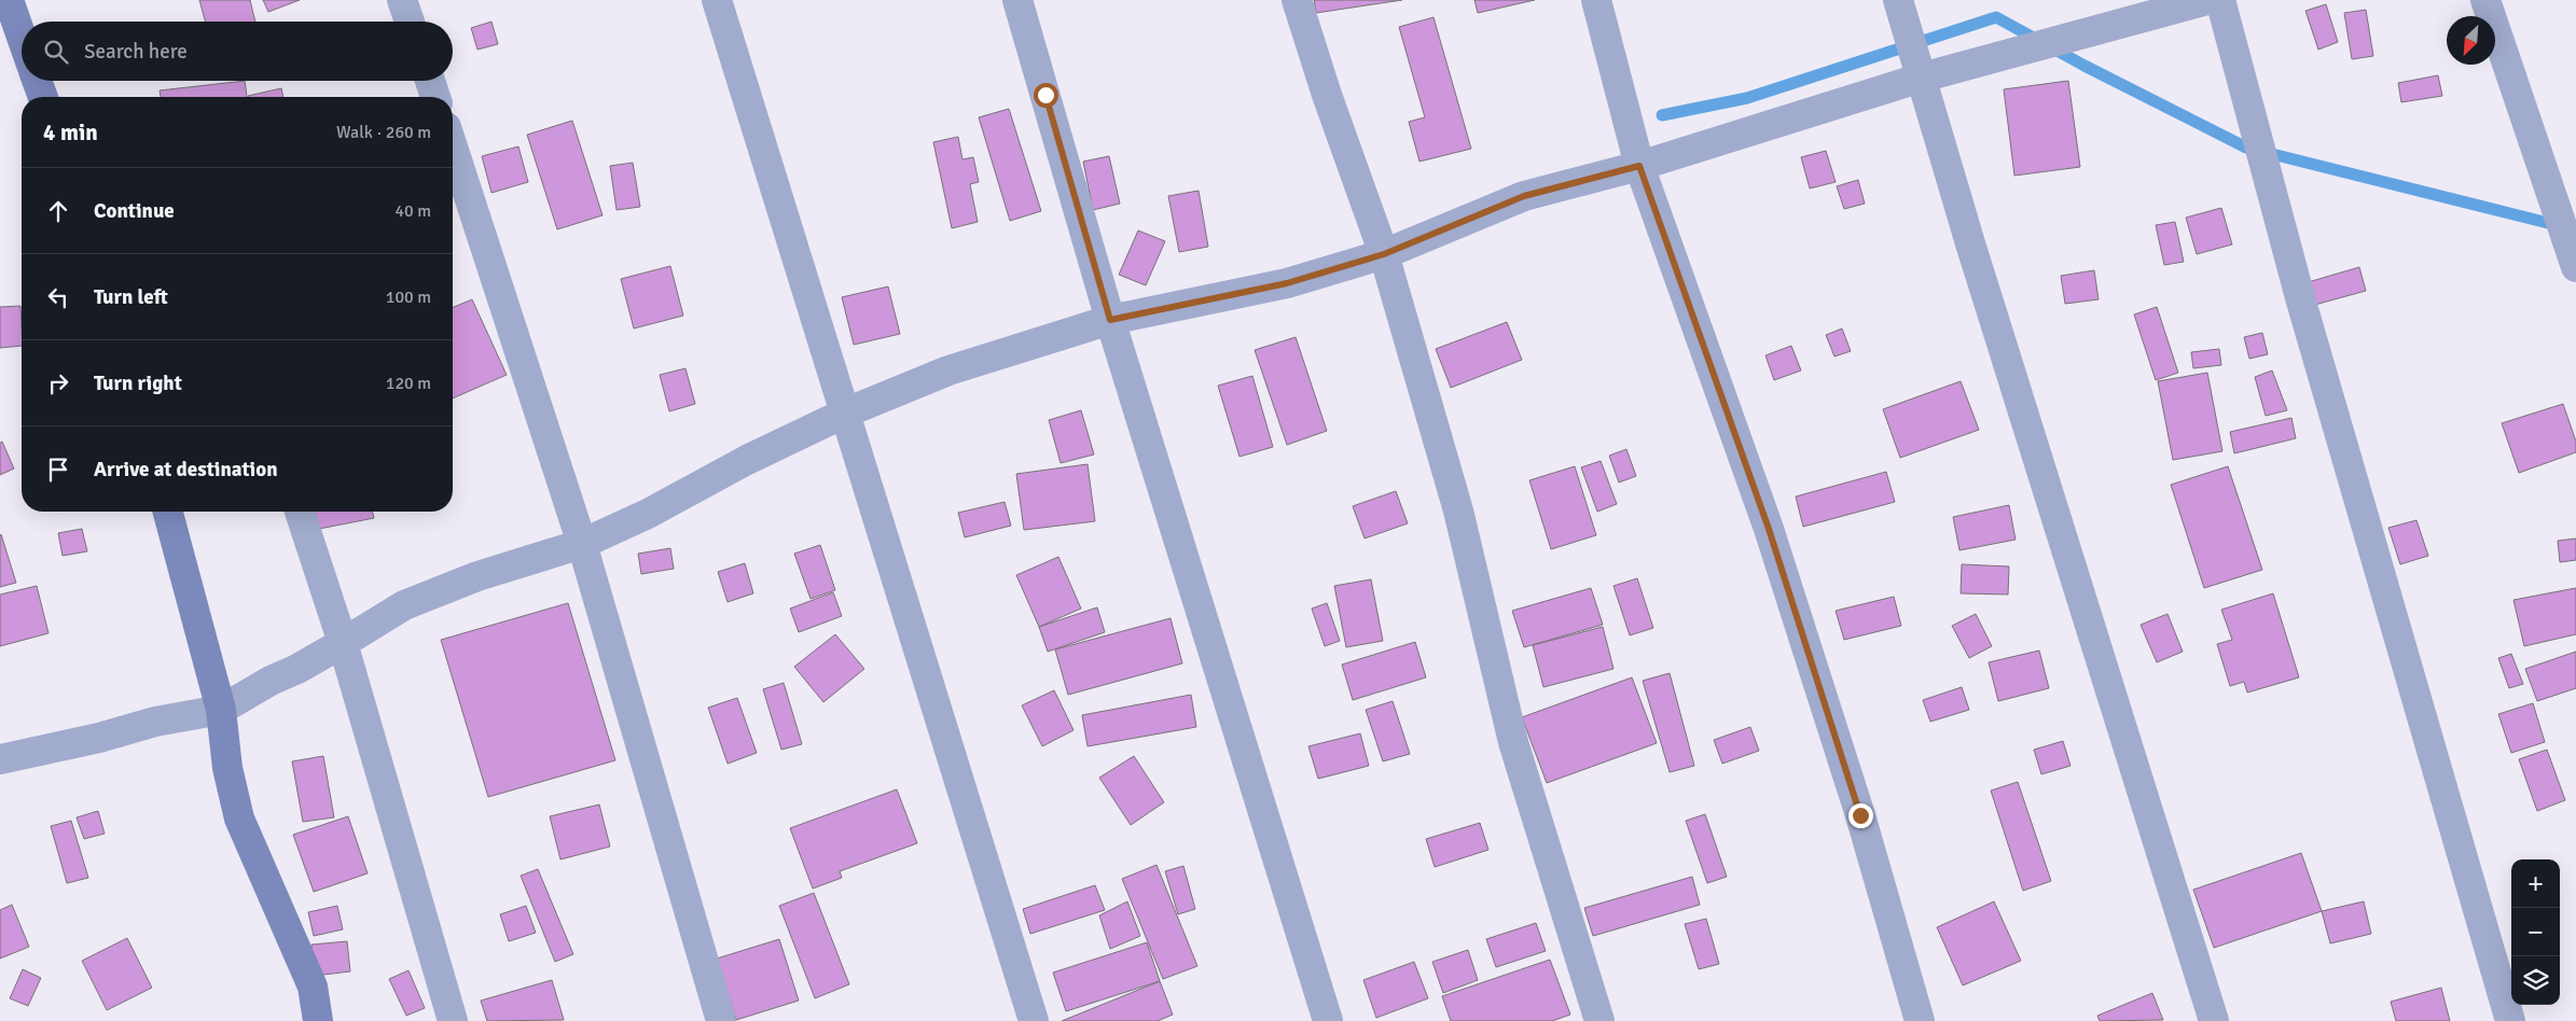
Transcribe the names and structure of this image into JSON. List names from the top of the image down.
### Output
{
  "north": "bottom left",
  "page": {
    "search": "Search here",
    "heading": ["4 min", "Walk · 260 m"],
    "list": [
      ["Continue", "40 m"],
      ["Turn left", "100 m"],
      ["Turn right", "120 m"],
      "Arrive at destination"
    ],
    "map_buttons": ["+", "−"]
  }
}
